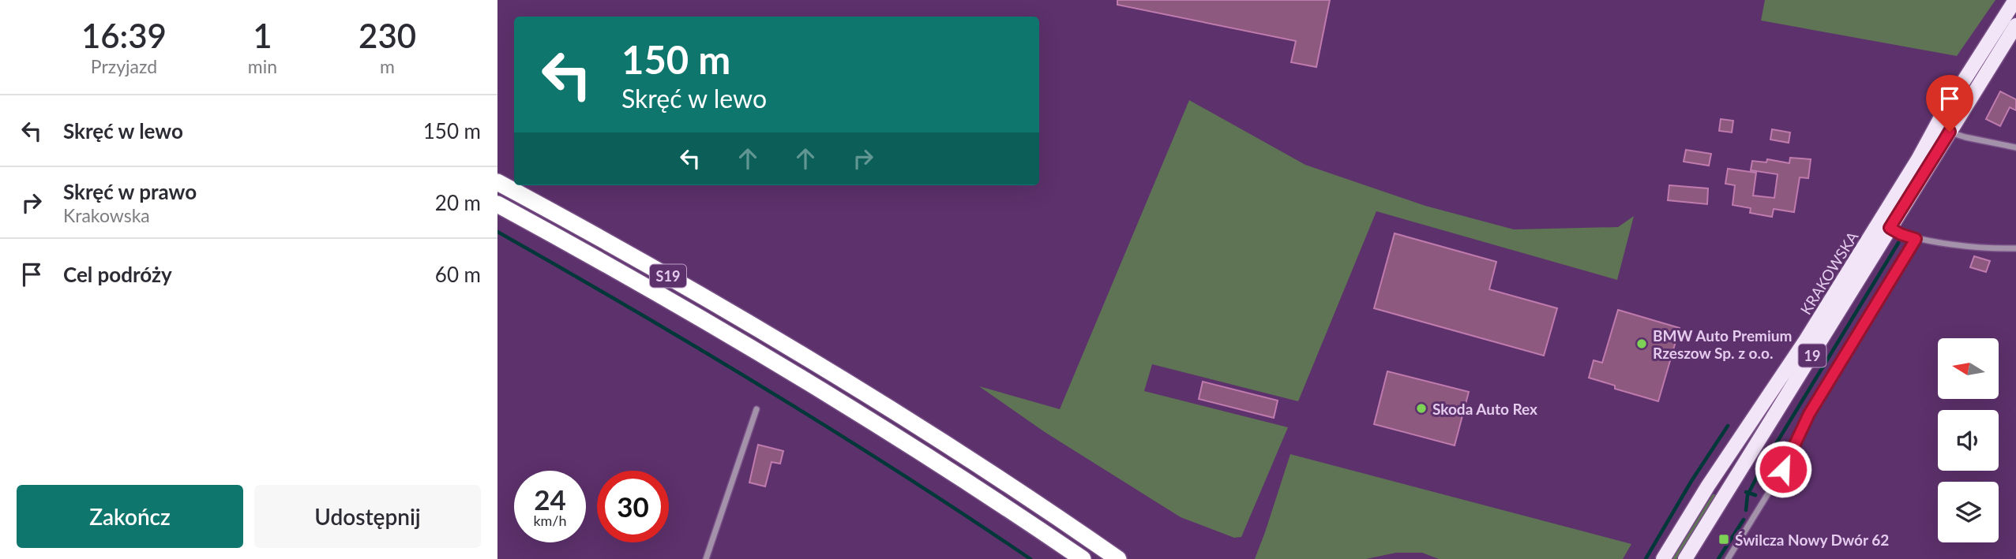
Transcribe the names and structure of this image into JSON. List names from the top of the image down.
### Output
{
  "streets": {
    "highway": ["S19"],
    "main road": ["KRAKOWSKA", "19"]
  },
  "places": {
    "other": ["BMW Auto Premium Rzeszow Sp. z o.o.", "Skoda Auto Rex"],
    "transit": ["Świlcza Nowy Dwór 62"]
  },
  "north": "left",
  "page": {
    "eta": [
      "16:39",
      "Przyjazd",
      "1",
      "min",
      "230",
      "m"
    ],
    "turn": ["150 m", "Skręć w lewo"],
    "list": [
      {
        "name": "Skręć w lewo",
        "value": "150 m"
      },
      {
        "name": "Skręć w prawo",
        "note": "Krakowska",
        "value": "20 m"
      },
      {
        "name": "Cel podróży",
        "value": "60 m"
      }
    ],
    "speed": "24 km/h",
    "limit": "30",
    "buttons": ["Zakończ", "Udostępnij"]
  }
}
